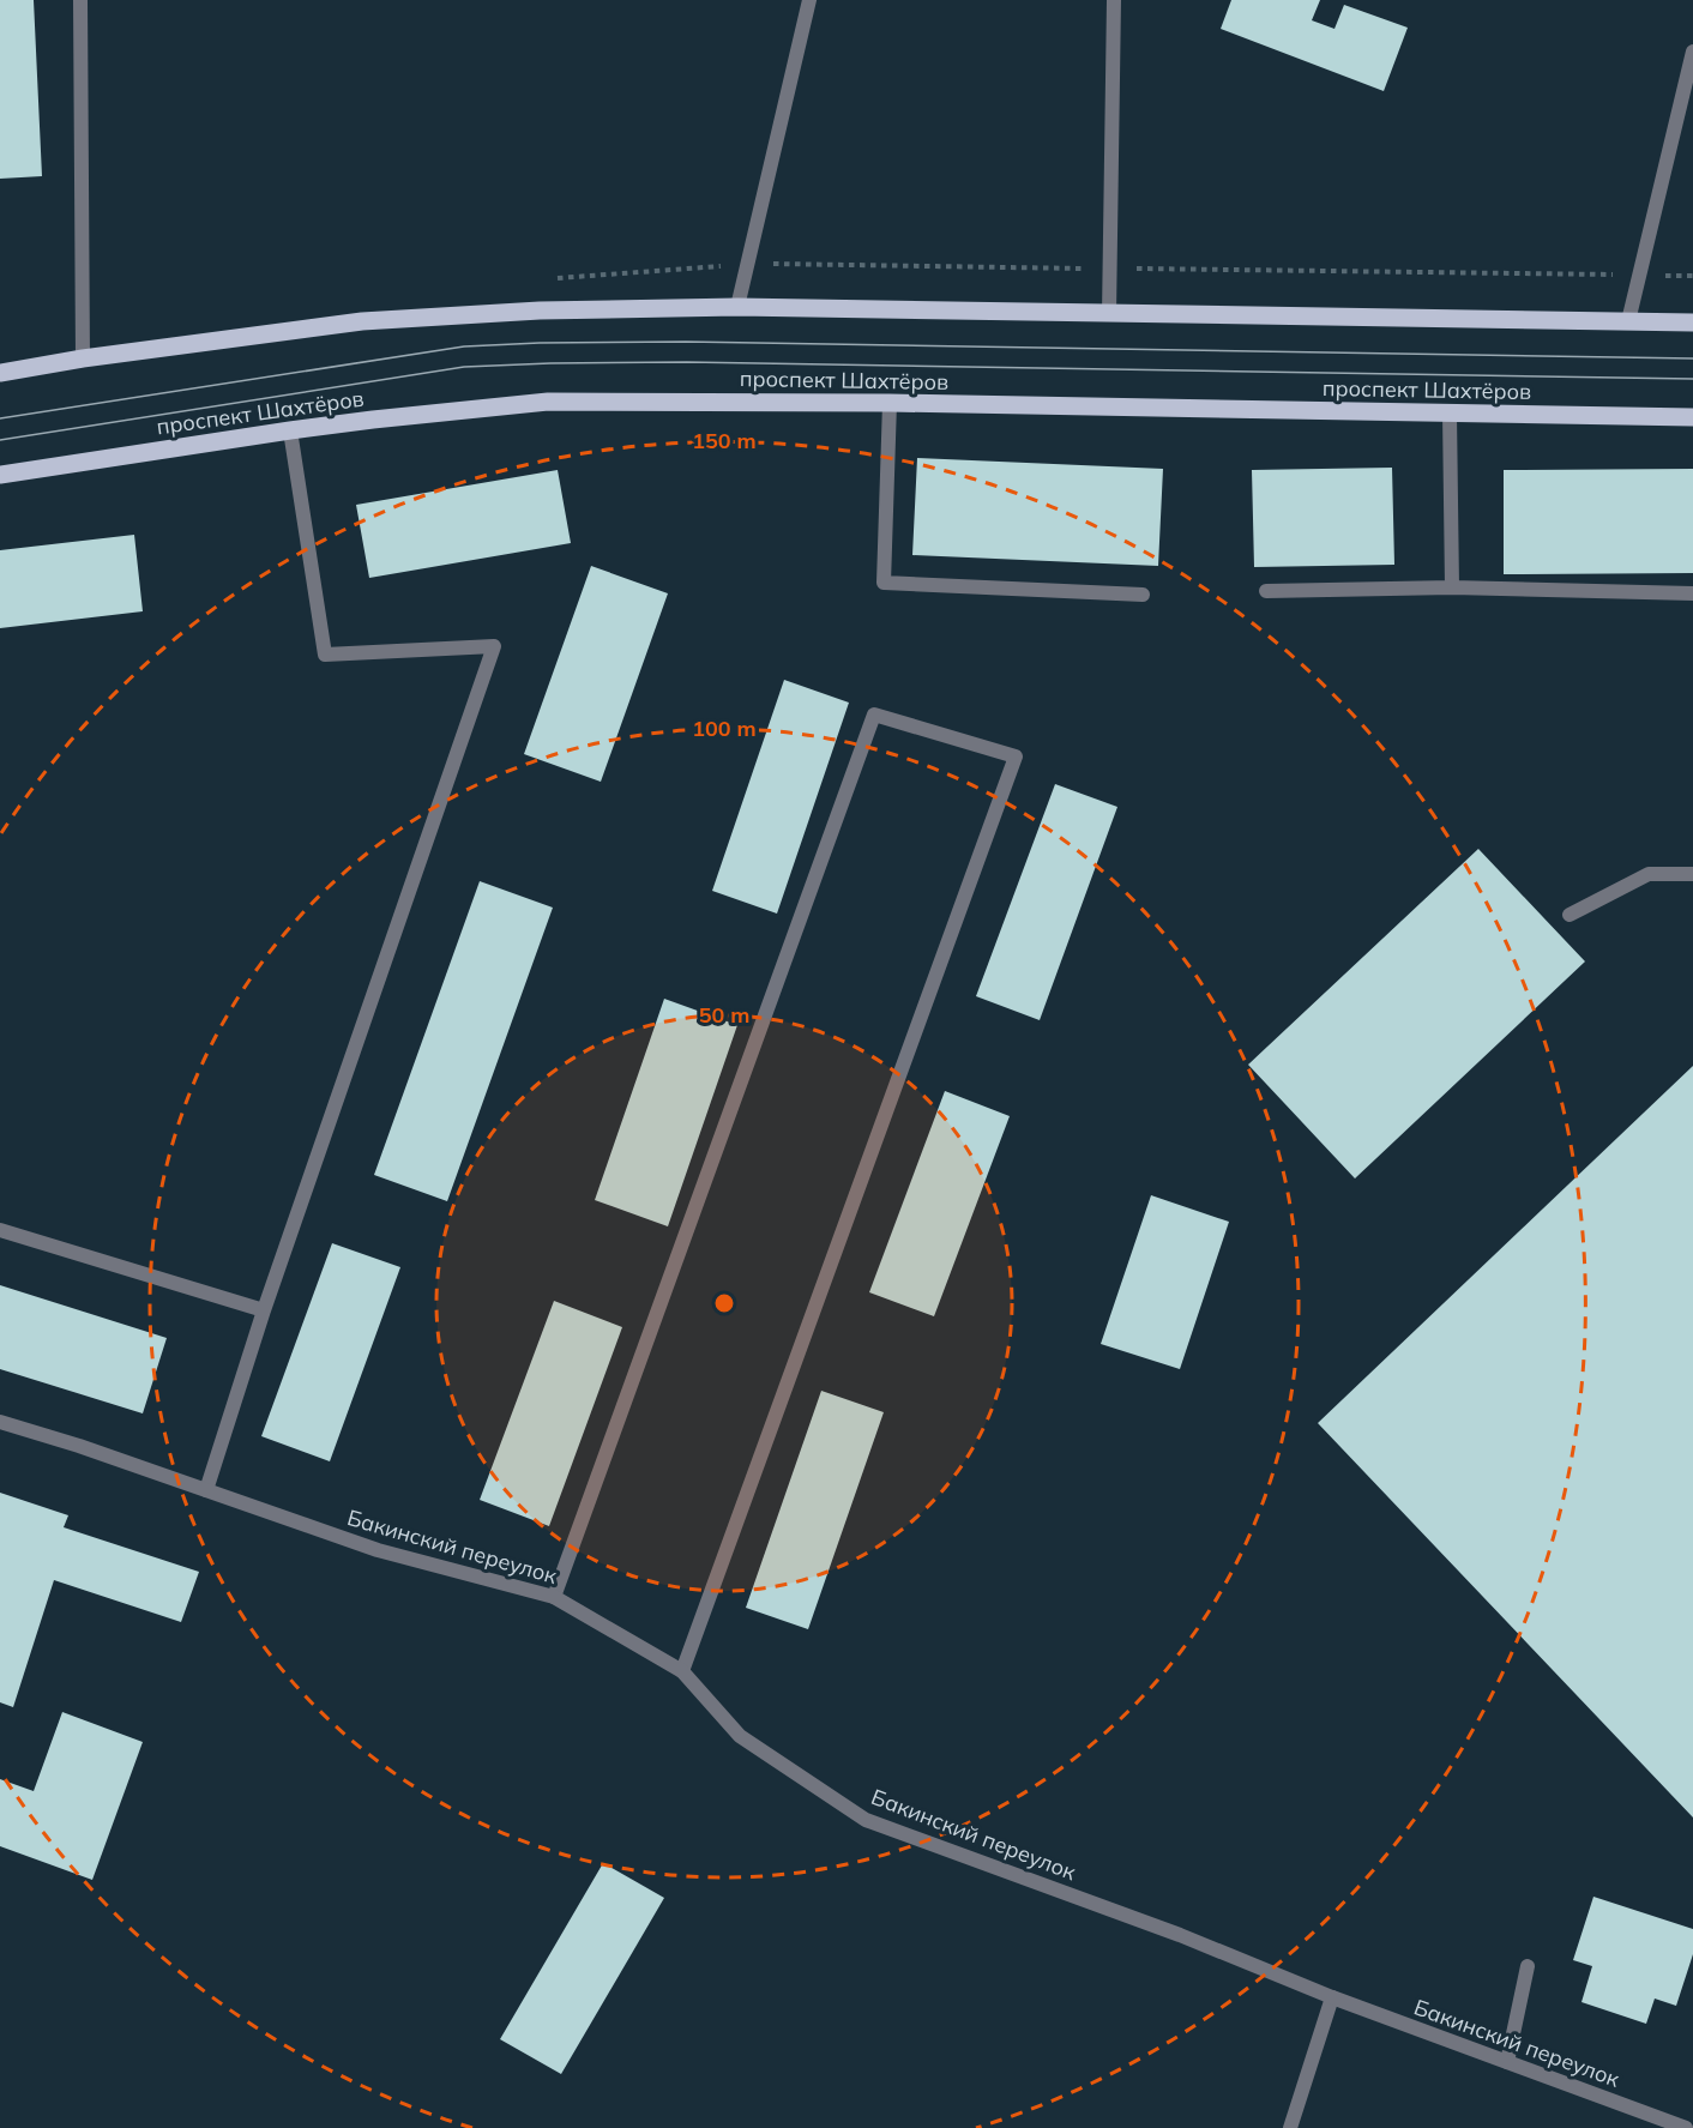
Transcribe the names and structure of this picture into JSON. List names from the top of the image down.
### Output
{
  "streets": {
    "main road": ["проспект Шахтёров"],
    "street": ["Бакинский переулок"]
  },
  "rings": ["150 m", "100 m", "50 m"]
}
